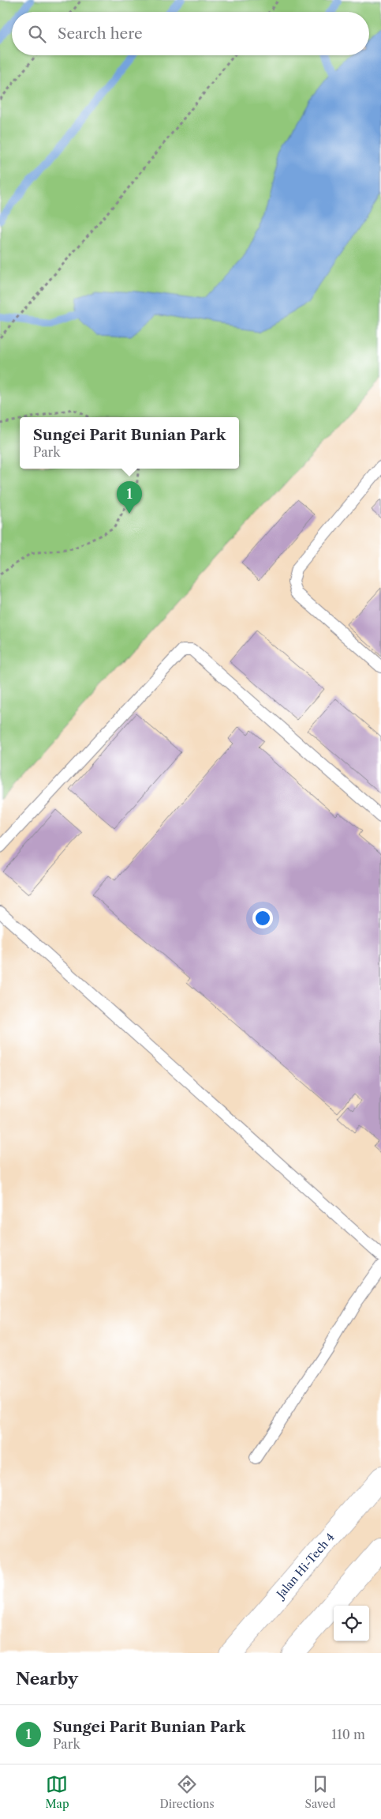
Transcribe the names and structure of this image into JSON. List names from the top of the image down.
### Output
{
  "streets": {
    "street": ["Jalan Hi-Tech 4"]
  },
  "page": {
    "search": "Search here",
    "popup": ["Sungei Parit Bunian Park", "Park"],
    "pins": "1",
    "heading": "Nearby",
    "list": [
      {
        "mark": "1",
        "name": "Sungei Parit Bunian Park",
        "note": "Park",
        "value": "110 m"
      }
    ],
    "nav": ["Map", "Directions", "Saved"]
  }
}
